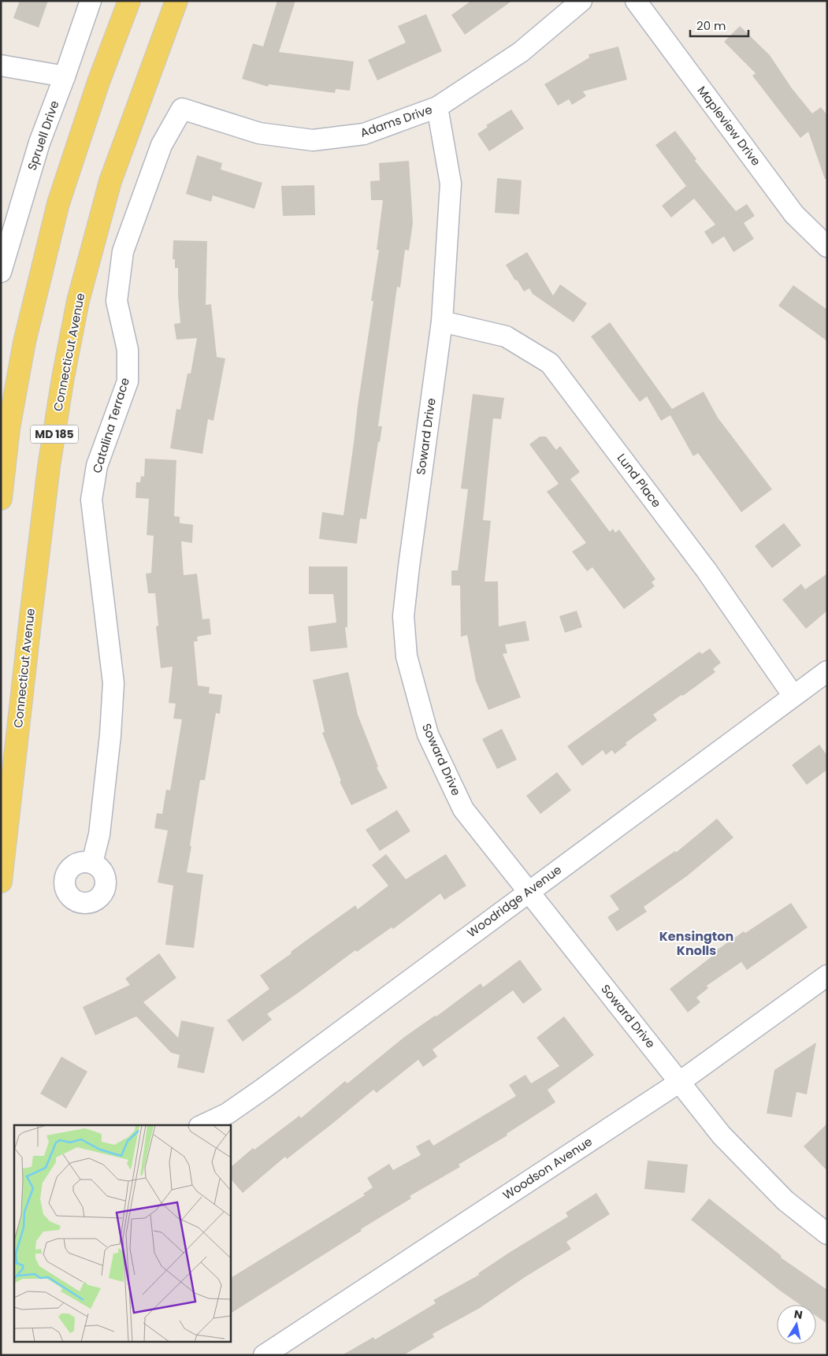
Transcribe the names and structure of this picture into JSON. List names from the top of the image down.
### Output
{
  "streets": {
    "main road": ["Connecticut Avenue", "MD 185"],
    "street": [
      "Adams Drive",
      "Mapleview Drive",
      "Spruell Drive",
      "Catalina Terrace",
      "Soward Drive",
      "Lund Place",
      "Woodridge Avenue",
      "Woodson Avenue"
    ]
  },
  "crossings": [
    ["Adams Drive", "Catalina Terrace"],
    ["Adams Drive", "Soward Drive"],
    ["Soward Drive", "Lund Place"],
    ["Soward Drive", "Woodridge Avenue"],
    ["Soward Drive", "Woodson Avenue"],
    ["Lund Place", "Woodridge Avenue"]
  ],
  "districts": ["Kensington Knolls"],
  "scale_bar": "20 m",
  "north": "top"
}
